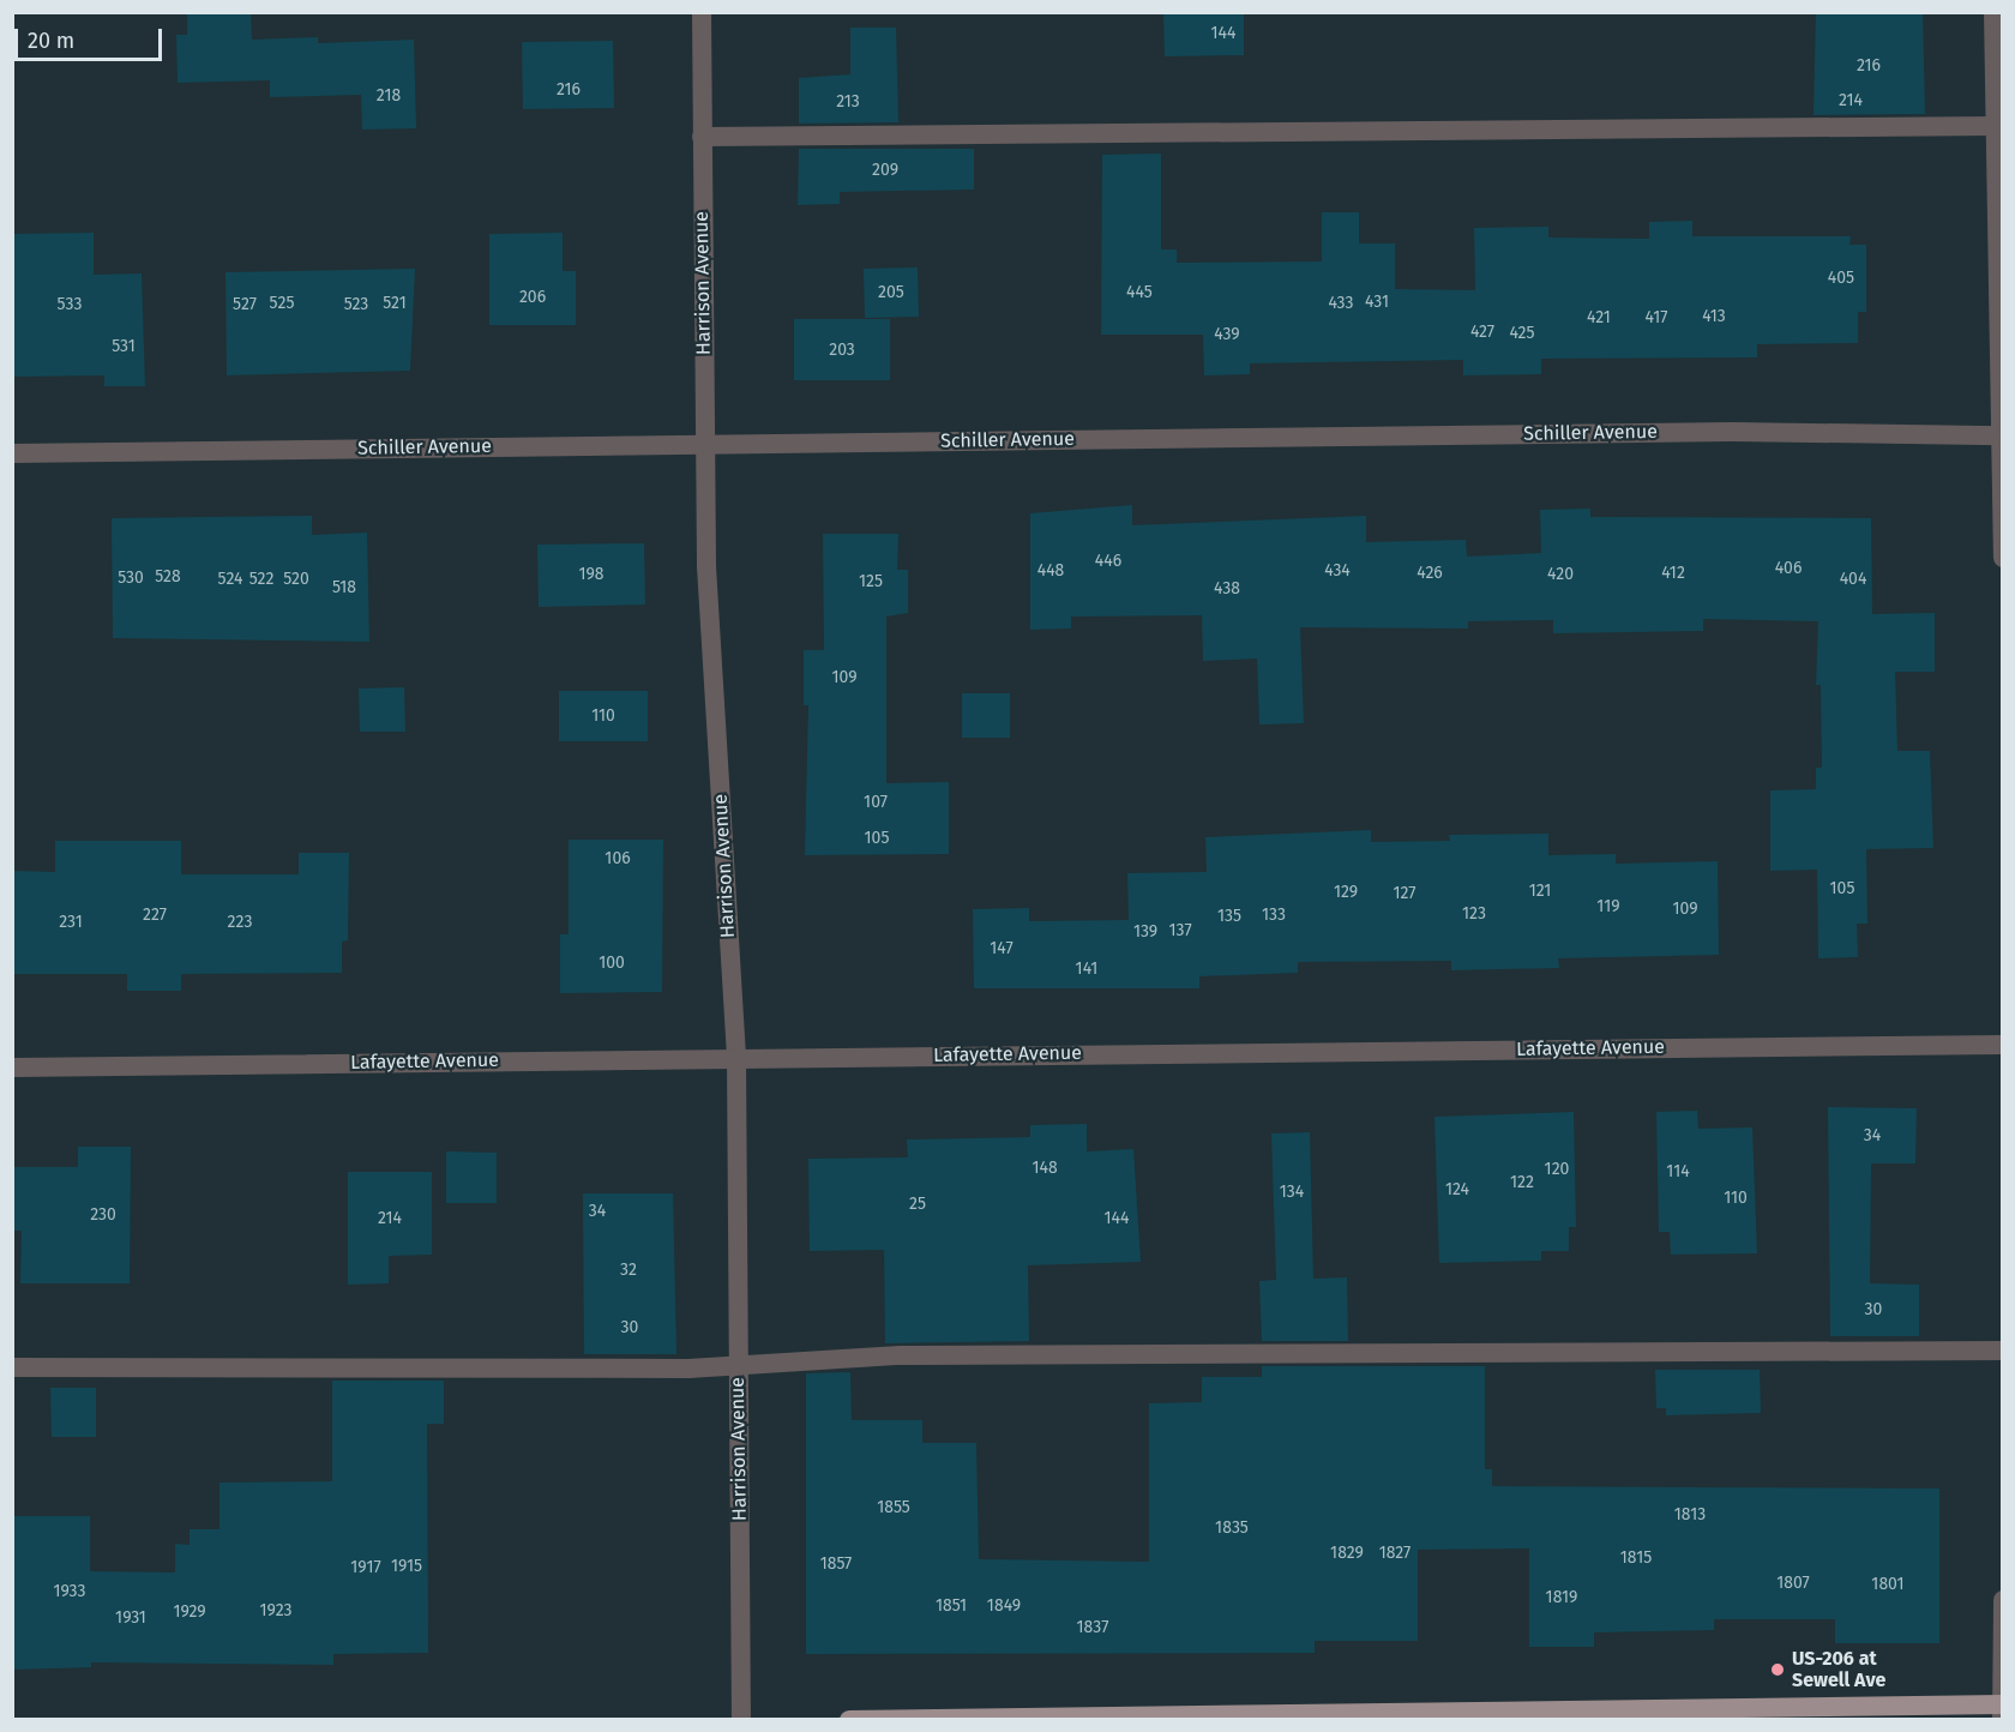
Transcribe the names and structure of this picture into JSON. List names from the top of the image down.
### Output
{
  "streets": {
    "street": ["Harrison Avenue", "Schiller Avenue", "Lafayette Avenue"]
  },
  "crossings": [
    ["Harrison Avenue", "Schiller Avenue"],
    ["Harrison Avenue", "Lafayette Avenue"]
  ],
  "places": ["US-206 at Sewell Ave"],
  "house_numbers": [
    "144",
    "216",
    "216",
    "218",
    "214",
    "213",
    "209",
    "405",
    "205",
    "445",
    "206",
    "431",
    "525",
    "521",
    "433",
    "533",
    "527",
    "523",
    "413",
    "421",
    "417",
    "427",
    "425",
    "439",
    "531",
    "203",
    "446",
    "406",
    "448",
    "434",
    "426",
    "412",
    "198",
    "420",
    "528",
    "530",
    "524",
    "522",
    "520",
    "404",
    "125",
    "518",
    "438",
    "109",
    "110",
    "107",
    "105",
    "106",
    "105",
    "121",
    "129",
    "127",
    "119",
    "109",
    "123",
    "227",
    "133",
    "135",
    "231",
    "223",
    "137",
    "139",
    "147",
    "100",
    "141",
    "34",
    "148",
    "120",
    "114",
    "122",
    "124",
    "134",
    "110",
    "25",
    "34",
    "230",
    "214",
    "144",
    "32",
    "30",
    "30",
    "1855",
    "1813",
    "1835",
    "1829",
    "1827",
    "1815",
    "1857",
    "1915",
    "1917",
    "1807",
    "1801",
    "1933",
    "1819",
    "1851",
    "1849",
    "1923",
    "1929",
    "1931",
    "1837"
  ],
  "scale_bar": "20 m"
}
